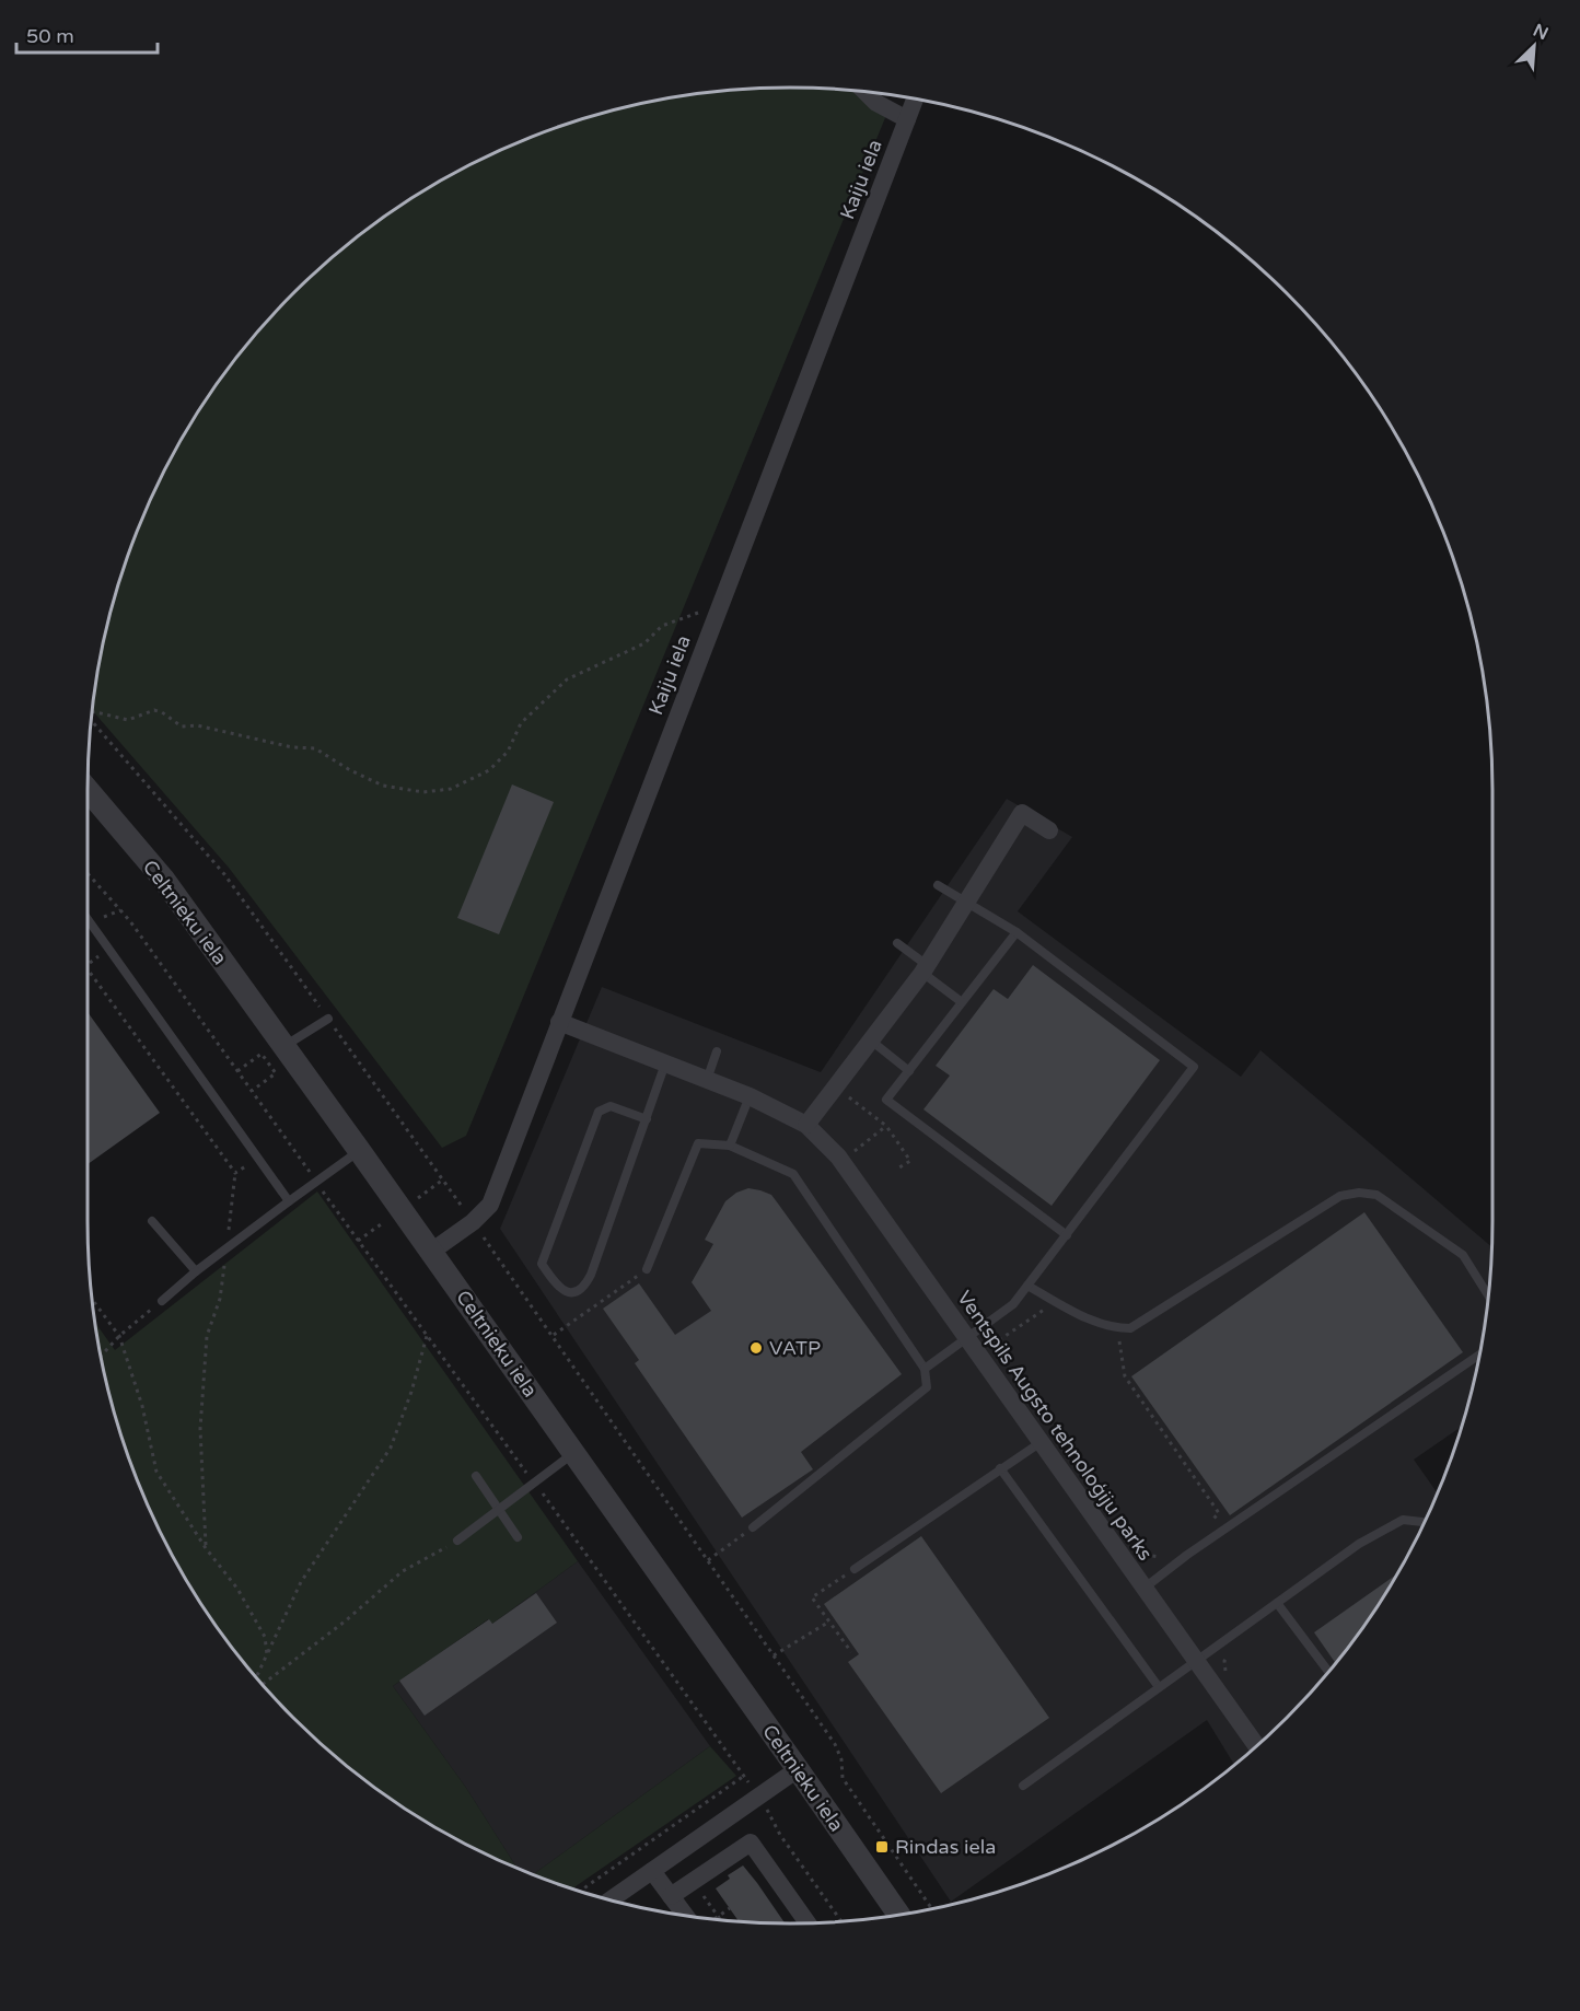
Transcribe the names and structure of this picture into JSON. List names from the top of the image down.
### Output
{
  "streets": {
    "street": ["Kaiju iela", "Celtnieku iela", "Ventspils Augsto tehnoloģiju parks"]
  },
  "crossings": [
    ["Kaiju iela", "Celtnieku iela"],
    ["Kaiju iela", "Ventspils Augsto tehnoloģiju parks"]
  ],
  "places": {
    "other": ["VATP"],
    "transit": ["Rindas iela"]
  },
  "scale_bar": "50 m",
  "north": "top right"
}
